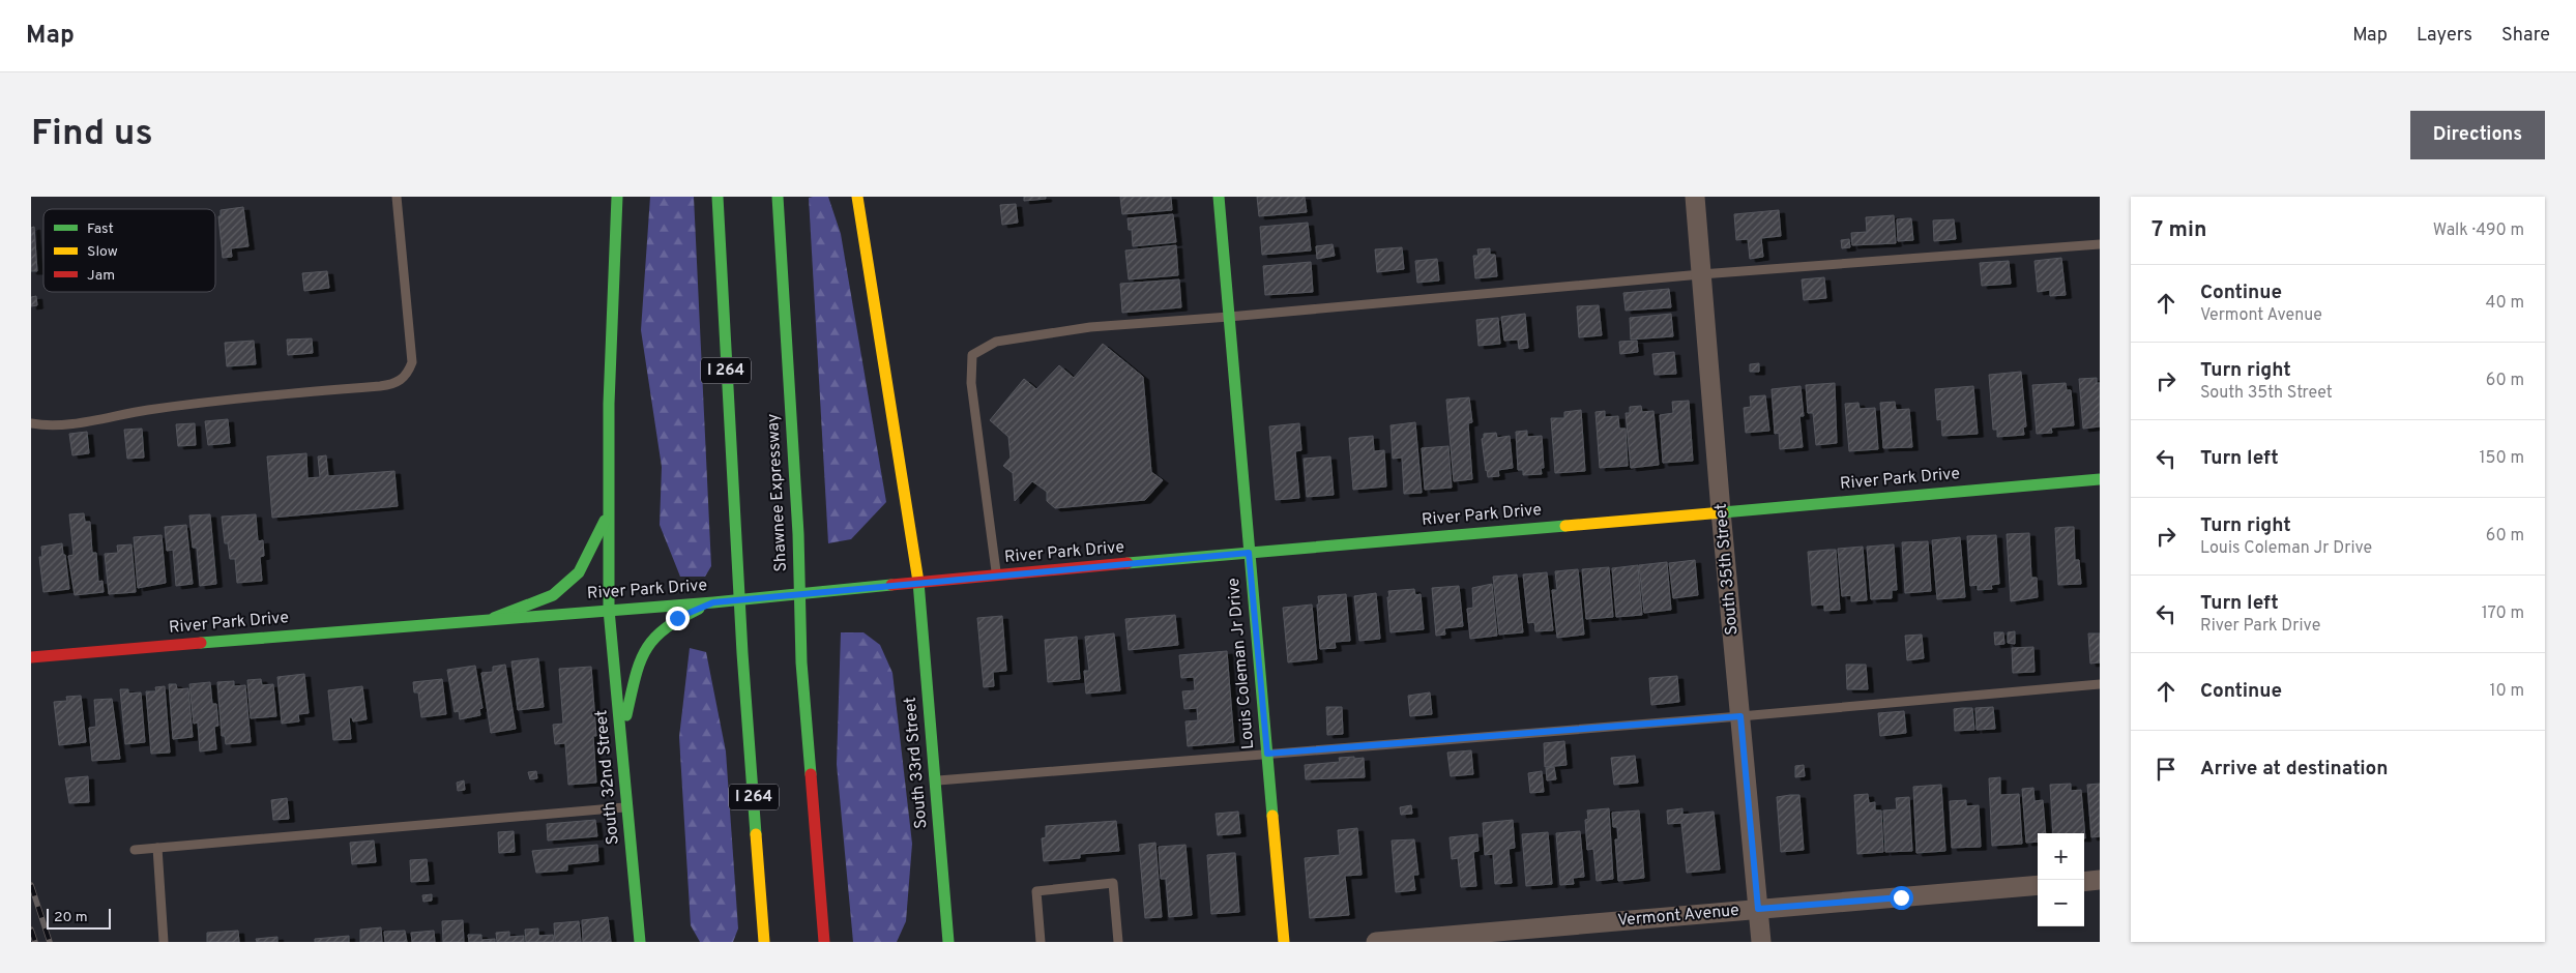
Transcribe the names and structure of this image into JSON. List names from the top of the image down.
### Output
{
  "streets": {
    "main road": [
      "I 264",
      "River Park Drive",
      "Shawnee Expressway",
      "Louis Coleman Jr Drive",
      "South 33rd Street",
      "South 32nd Street"
    ],
    "street": ["South 35th Street", "Vermont Avenue"]
  },
  "crossings": [
    ["River Park Drive", "South 35th Street"],
    ["River Park Drive", "Louis Coleman Jr Drive"],
    ["River Park Drive", "South 33rd Street"],
    ["River Park Drive", "South 32nd Street"],
    ["South 35th Street", "Vermont Avenue"]
  ],
  "legend": ["Fast", "Slow", "Jam"],
  "scale_bar": "20 m",
  "page": {
    "header": "Map",
    "nav": ["Map", "Layers", "Share"],
    "buttons": "Directions",
    "title": "Find us",
    "heading": ["7 min", "Walk · 490 m"],
    "list": [
      ["Continue", "Vermont Avenue", "40 m"],
      ["Turn right", "South 35th Street", "60 m"],
      ["Turn left", "150 m"],
      ["Turn right", "Louis Coleman Jr Drive", "60 m"],
      ["Turn left", "River Park Drive", "170 m"],
      ["Continue", "10 m"],
      "Arrive at destination"
    ],
    "map_buttons": ["+", "−"],
    "scale": "20 m"
  }
}
